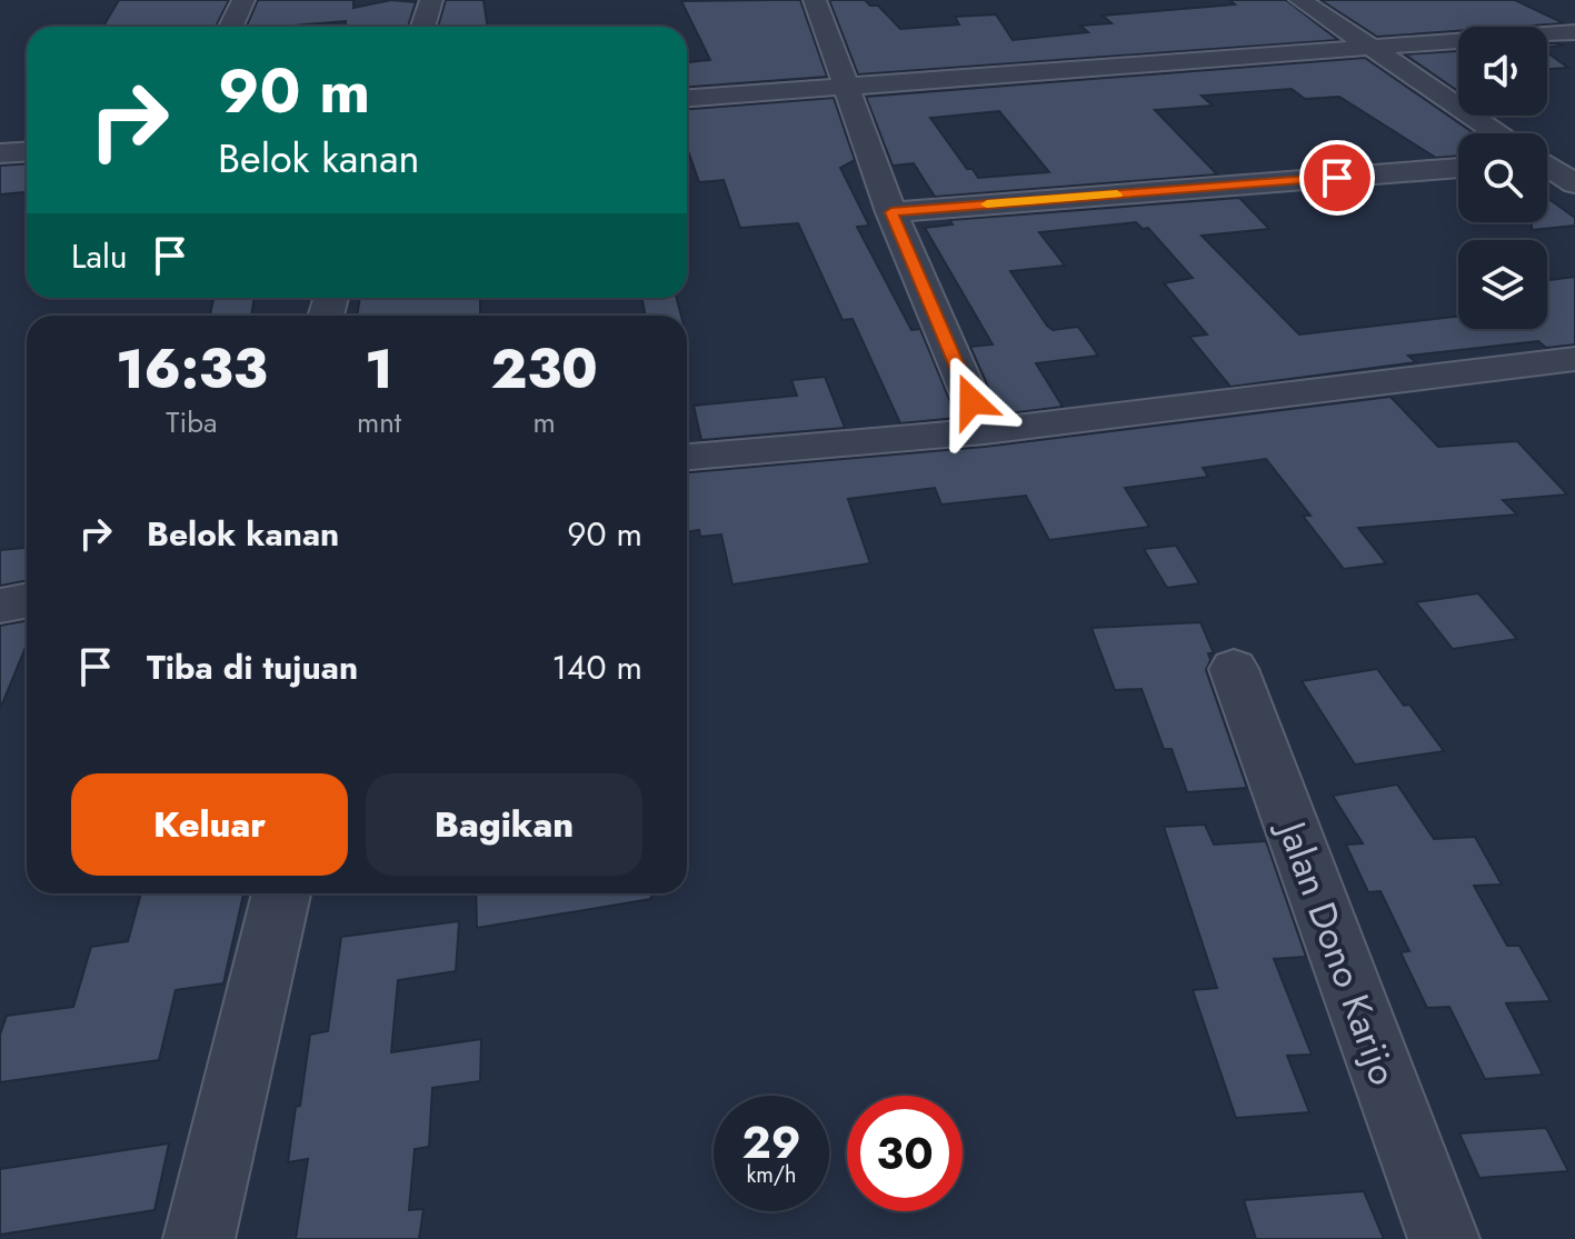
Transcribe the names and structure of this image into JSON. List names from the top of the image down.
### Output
{
  "streets": {
    "street": ["Jalan Dono Karijo"]
  },
  "page": {
    "turn": ["90 m", "Belok kanan"],
    "then": "Lalu",
    "eta": [
      "16:33",
      "Tiba",
      "1",
      "mnt",
      "230",
      "m"
    ],
    "list": [
      {
        "name": "Belok kanan",
        "value": "90 m"
      },
      {
        "name": "Tiba di tujuan",
        "value": "140 m"
      }
    ],
    "buttons": ["Keluar", "Bagikan"],
    "speed": "29 km/h",
    "limit": "30"
  }
}
